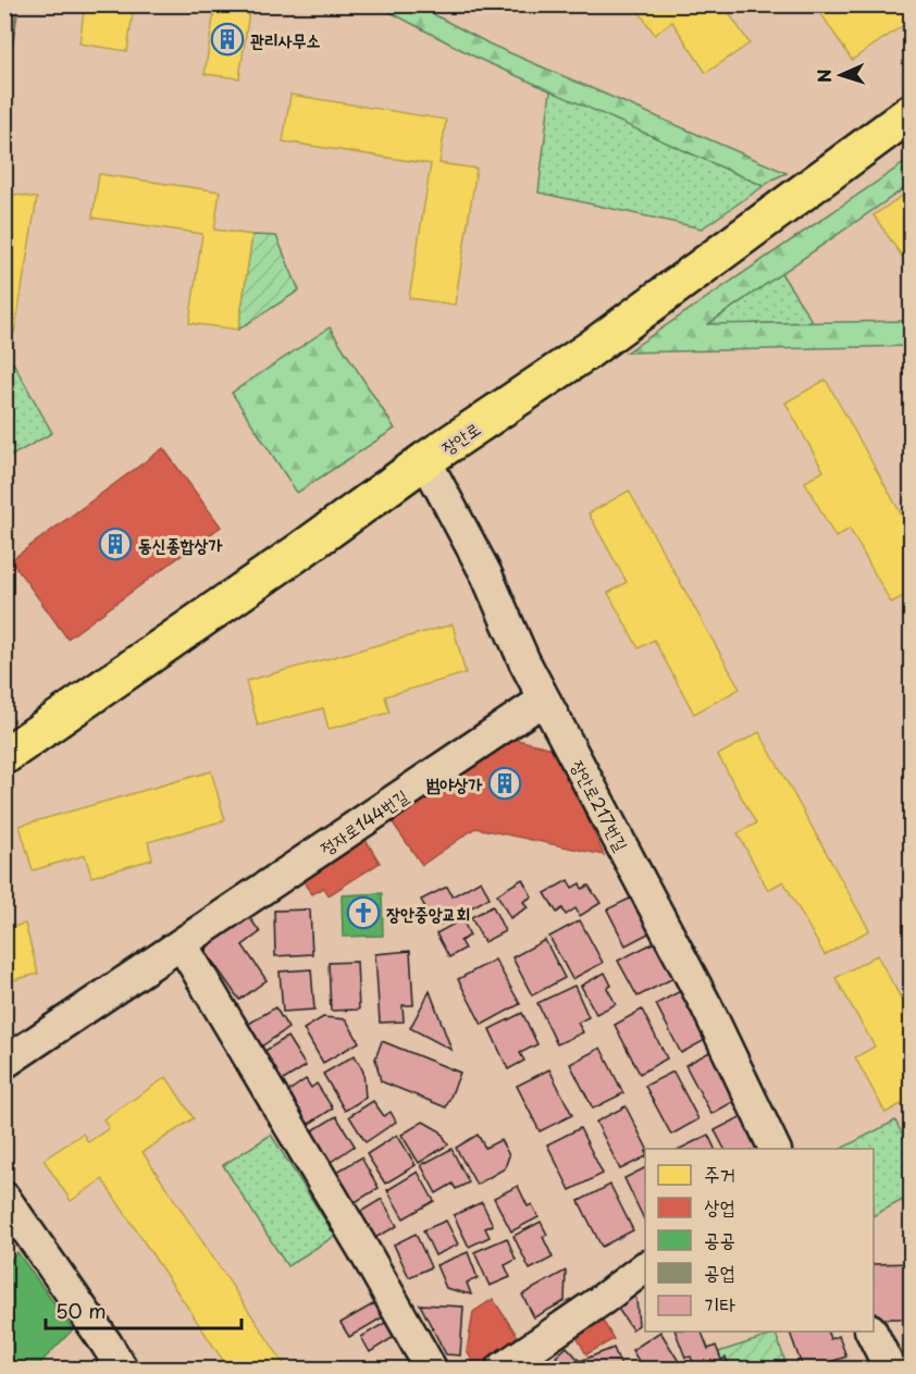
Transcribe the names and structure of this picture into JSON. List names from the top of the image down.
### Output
{
  "streets": {
    "main road": ["장안로"],
    "street": ["장안로217번길", "정자로144번길"]
  },
  "crossings": [
    ["장안로", "장안로217번길"],
    ["장안로217번길", "정자로144번길"]
  ],
  "places": {
    "building": ["관리사무소", "동신종합상가", "범야상가"],
    "church": ["장안중앙교회"]
  },
  "legend": [
    "주거",
    "상업",
    "공공",
    "공업",
    "기타"
  ],
  "scale_bar": "50 m",
  "north": "left"
}
